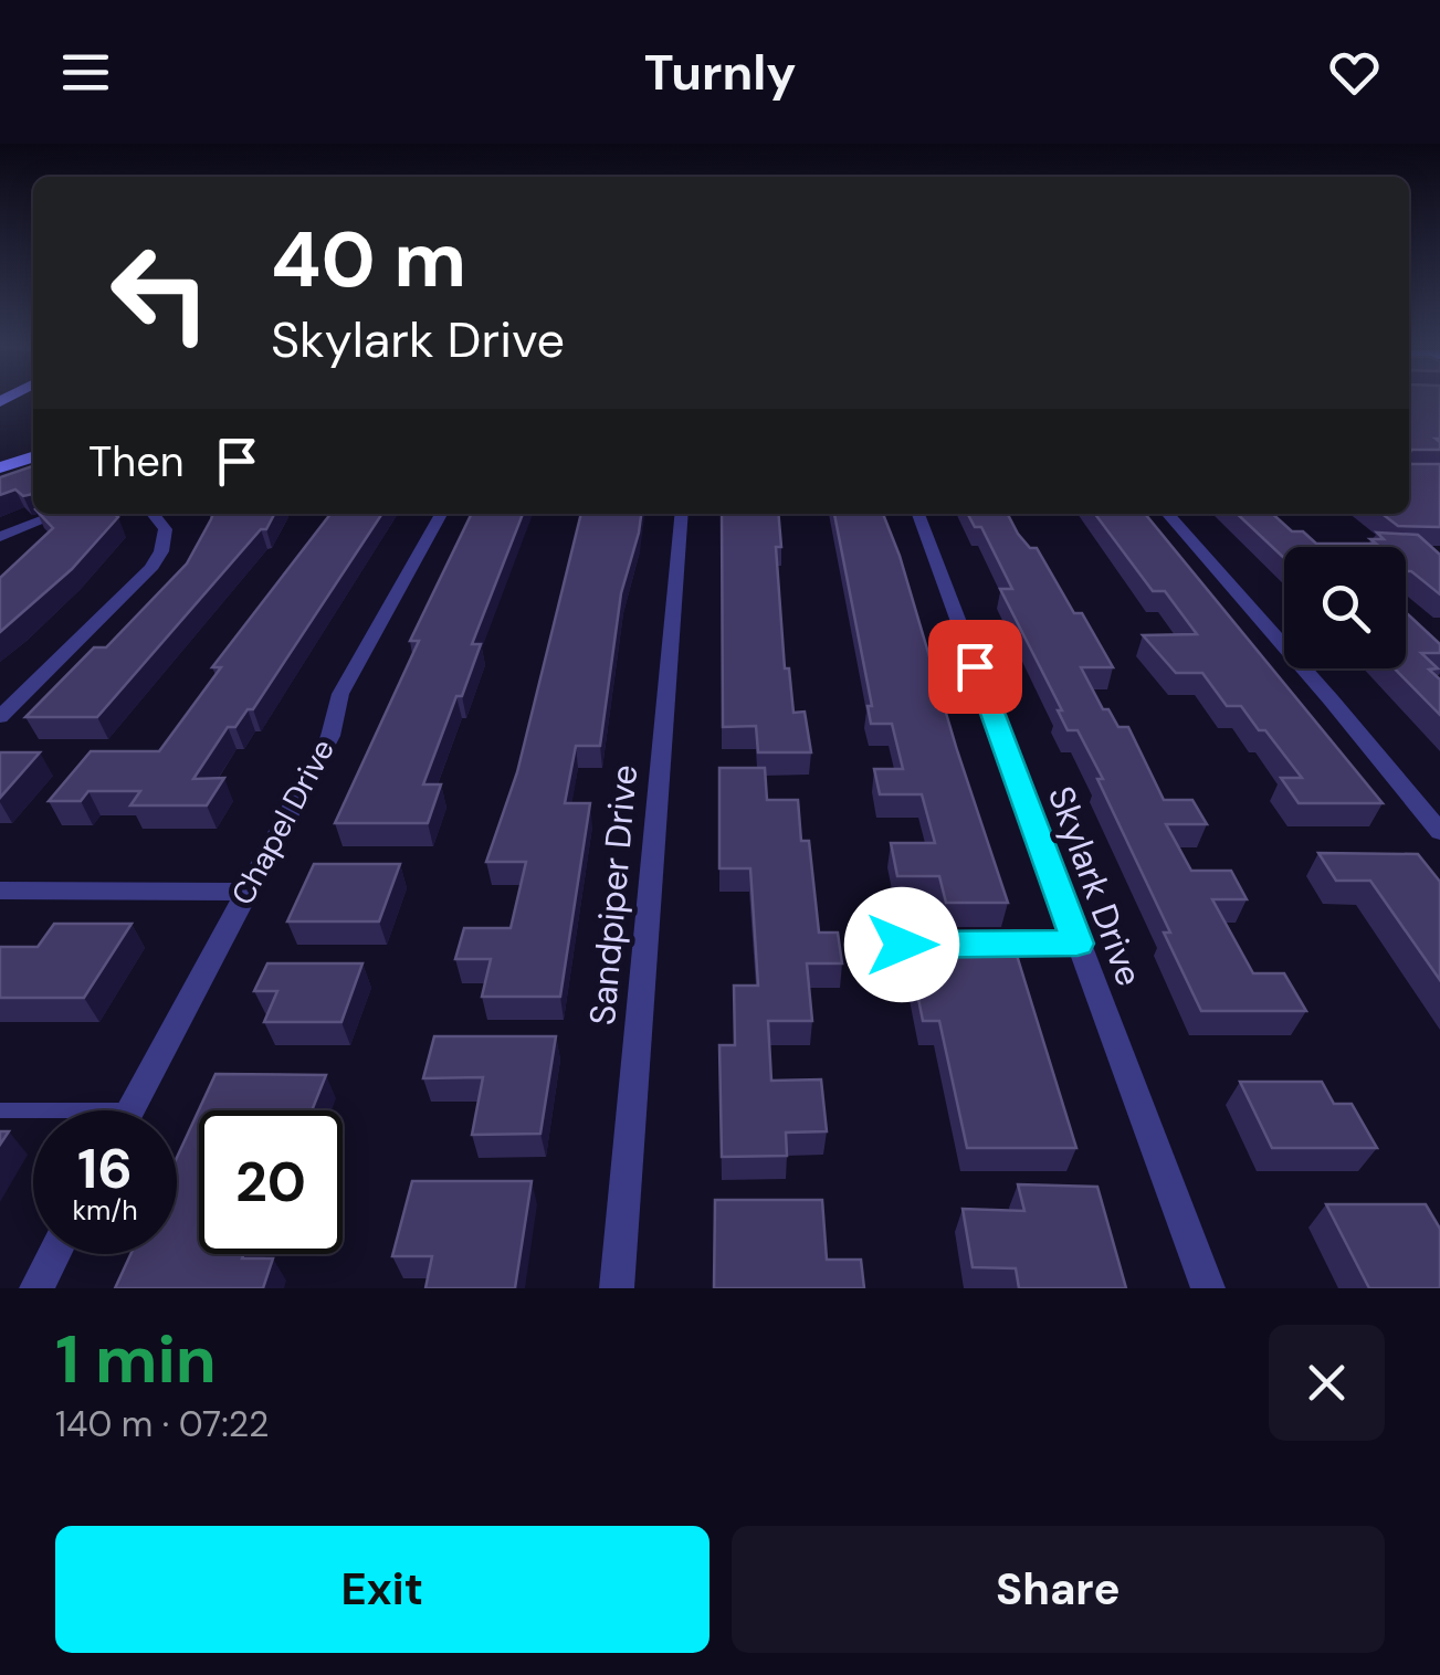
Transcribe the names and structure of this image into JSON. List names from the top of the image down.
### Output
{
  "streets": {
    "street": ["Chapel Drive", "Skylark Drive", "Sandpiper Drive"]
  },
  "page": {
    "header": "Turnly",
    "turn": ["40 m", "Skylark Drive"],
    "then": "Then",
    "speed": "16 km/h",
    "limit": "20",
    "heading": ["1 min", "140 m · 07:22"],
    "buttons": ["Exit", "Share"]
  }
}
